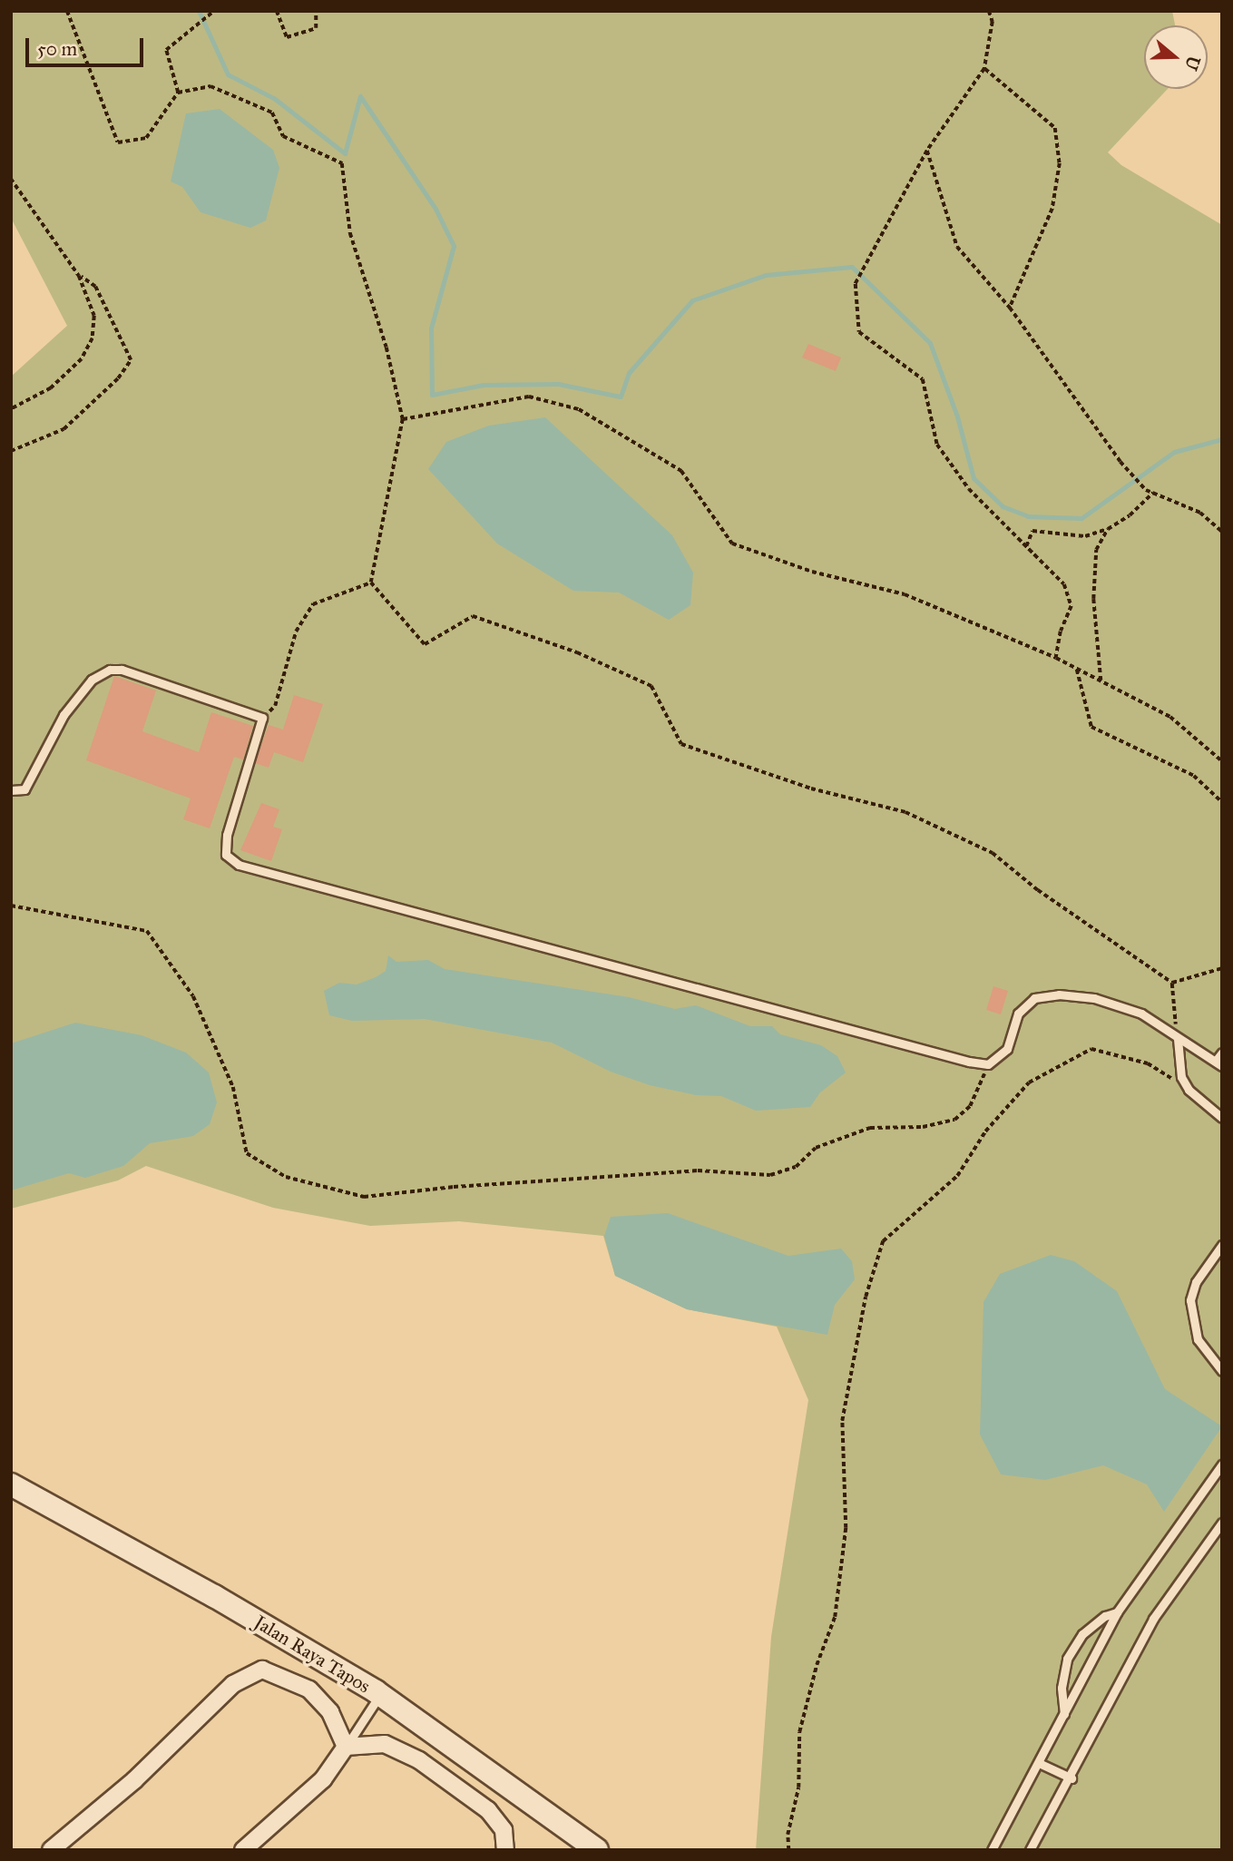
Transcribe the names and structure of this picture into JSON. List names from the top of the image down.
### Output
{
  "streets": {
    "main road": ["Jalan Raya Tapos"]
  },
  "scale_bar": "50 m",
  "north": "right"
}
